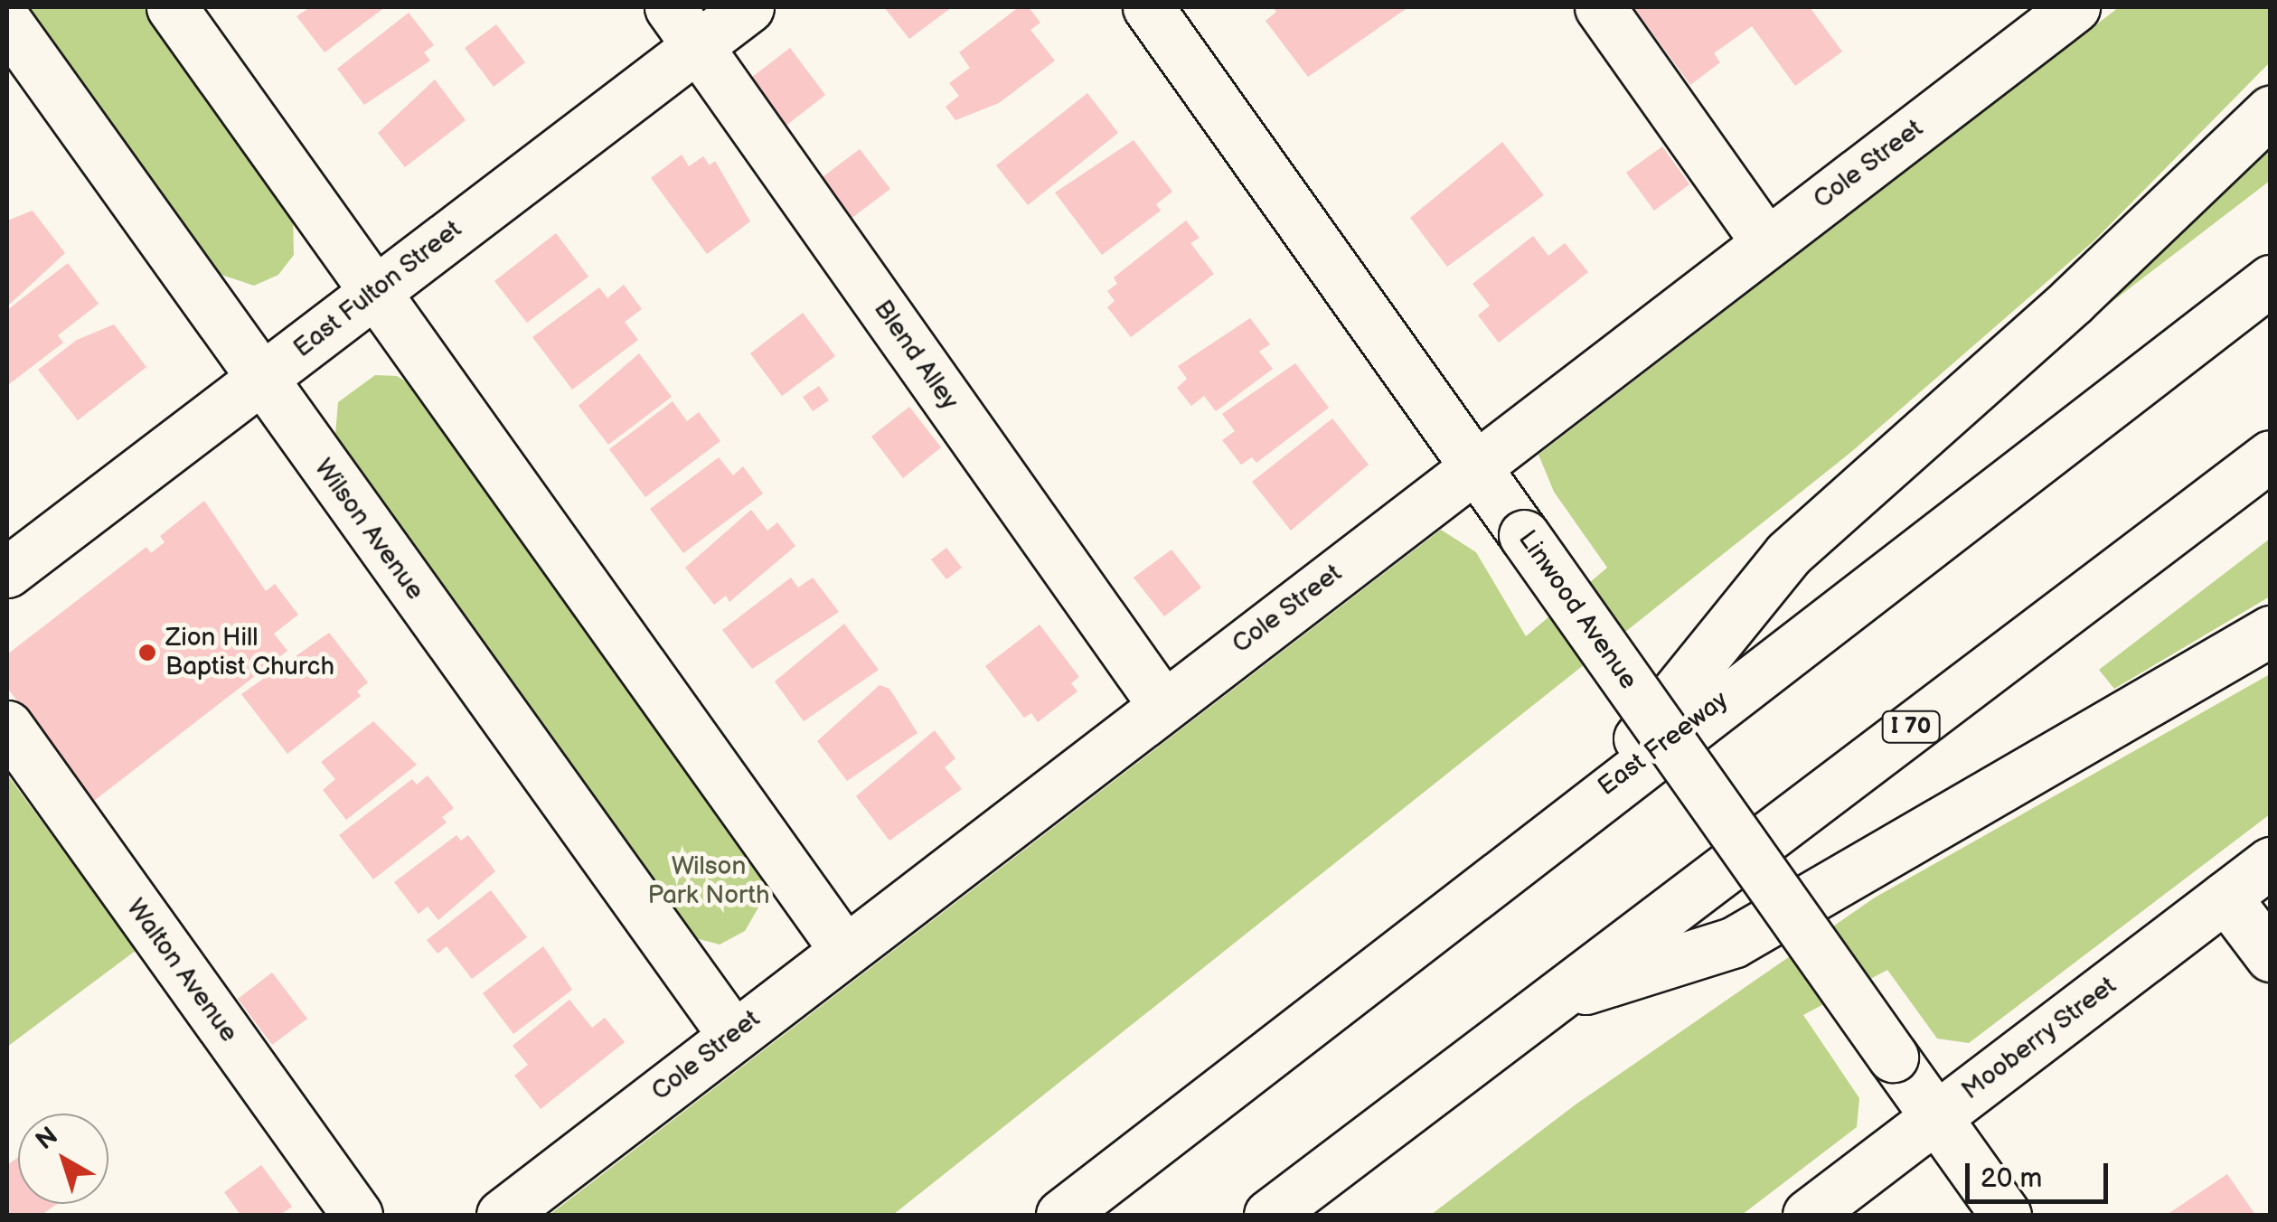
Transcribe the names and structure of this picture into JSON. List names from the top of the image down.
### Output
{
  "streets": {
    "main road": [
      "Cole Street",
      "East Fulton Street",
      "Blend Alley",
      "Wilson Avenue",
      "Linwood Avenue",
      "I 70",
      "East Freeway",
      "Walton Avenue",
      "Mooberry Street"
    ]
  },
  "crossings": [
    ["Cole Street", "Blend Alley"],
    ["Cole Street", "Wilson Avenue"],
    ["Cole Street", "Linwood Avenue"],
    ["East Fulton Street", "Blend Alley"],
    ["East Fulton Street", "Wilson Avenue"],
    ["Linwood Avenue", "Mooberry Street"]
  ],
  "parks": ["Wilson Park North"],
  "places": ["Zion Hill Baptist Church"],
  "scale_bar": "20 m",
  "north": "top left"
}
